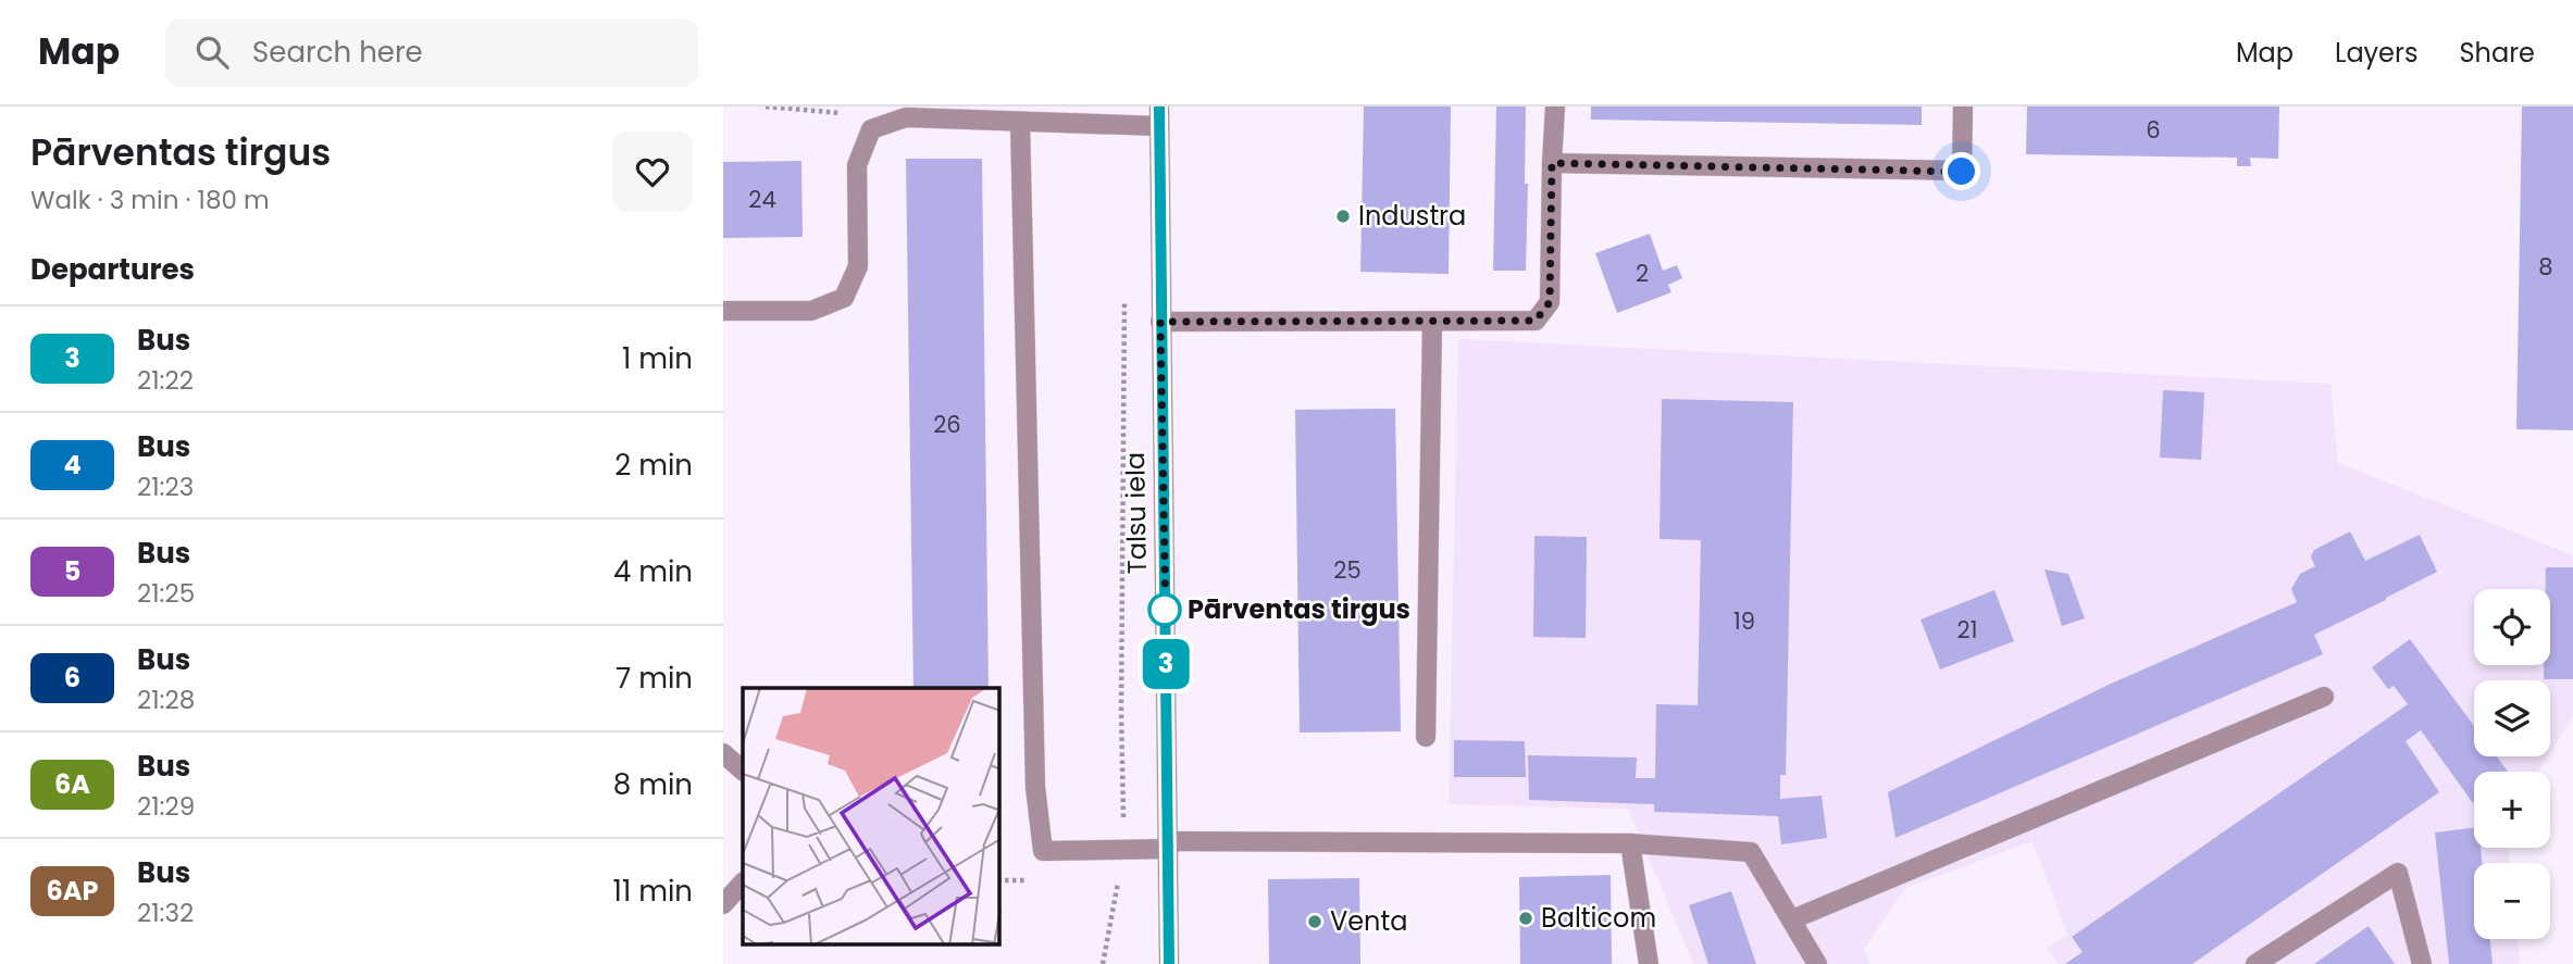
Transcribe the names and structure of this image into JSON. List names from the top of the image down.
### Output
{
  "streets": {
    "street": ["Talsu iela"]
  },
  "places": [
    "Industra",
    "Pārventas tirgus",
    "Balticom",
    "Venta"
  ],
  "lines": ["bus line 3"],
  "house_numbers": [
    "6",
    "24",
    "8",
    "2",
    "26",
    "25",
    "19",
    "21"
  ],
  "page": {
    "header": "Map",
    "search": "Search here",
    "nav": ["Map", "Layers", "Share"],
    "heading": [
      ["Pārventas tirgus", "Walk · 3 min · 180 m"],
      "Departures"
    ],
    "on_map": "3",
    "list": [
      {
        "mark": "3",
        "name": "Bus",
        "note": "21:22",
        "value": "1 min"
      },
      {
        "mark": "4",
        "name": "Bus",
        "note": "21:23",
        "value": "2 min"
      },
      {
        "mark": "5",
        "name": "Bus",
        "note": "21:25",
        "value": "4 min"
      },
      {
        "mark": "6",
        "name": "Bus",
        "note": "21:28",
        "value": "7 min"
      },
      {
        "mark": "6A",
        "name": "Bus",
        "note": "21:29",
        "value": "8 min"
      },
      {
        "mark": "6AP",
        "name": "Bus",
        "note": "21:32",
        "value": "11 min"
      }
    ],
    "map_buttons": ["+", "−"]
  }
}
